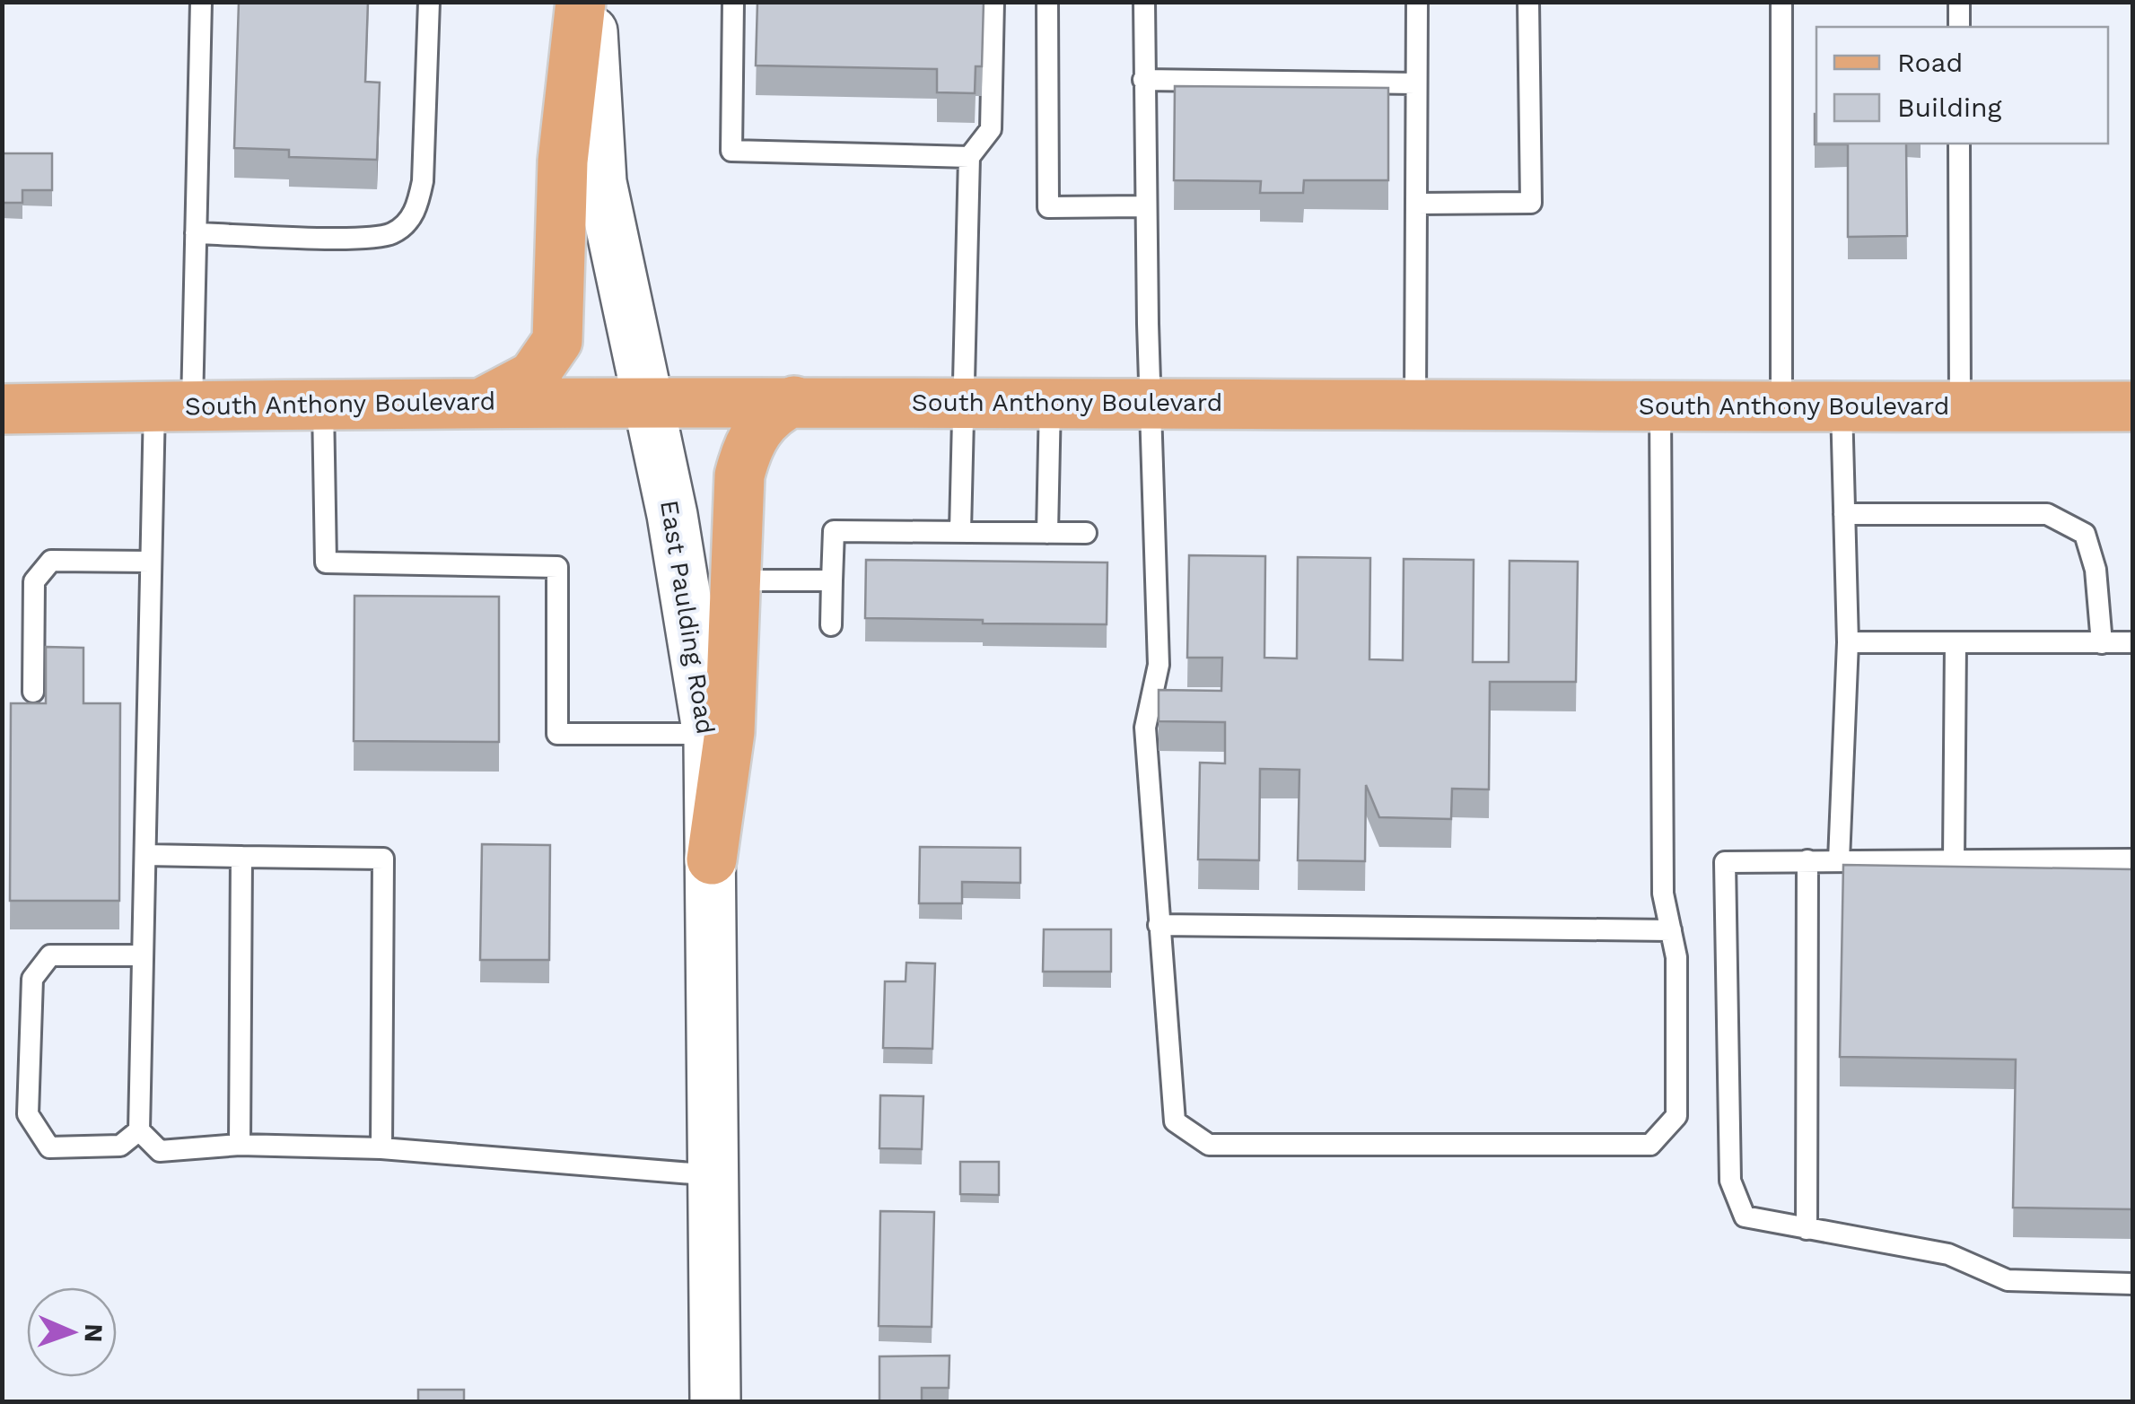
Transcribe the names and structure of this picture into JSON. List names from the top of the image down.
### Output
{
  "streets": {
    "main road": ["South Anthony Boulevard", "East Paulding Road"]
  },
  "crossings": [
    ["South Anthony Boulevard", "East Paulding Road"]
  ],
  "legend": ["Road", "Building"],
  "north": "right"
}
